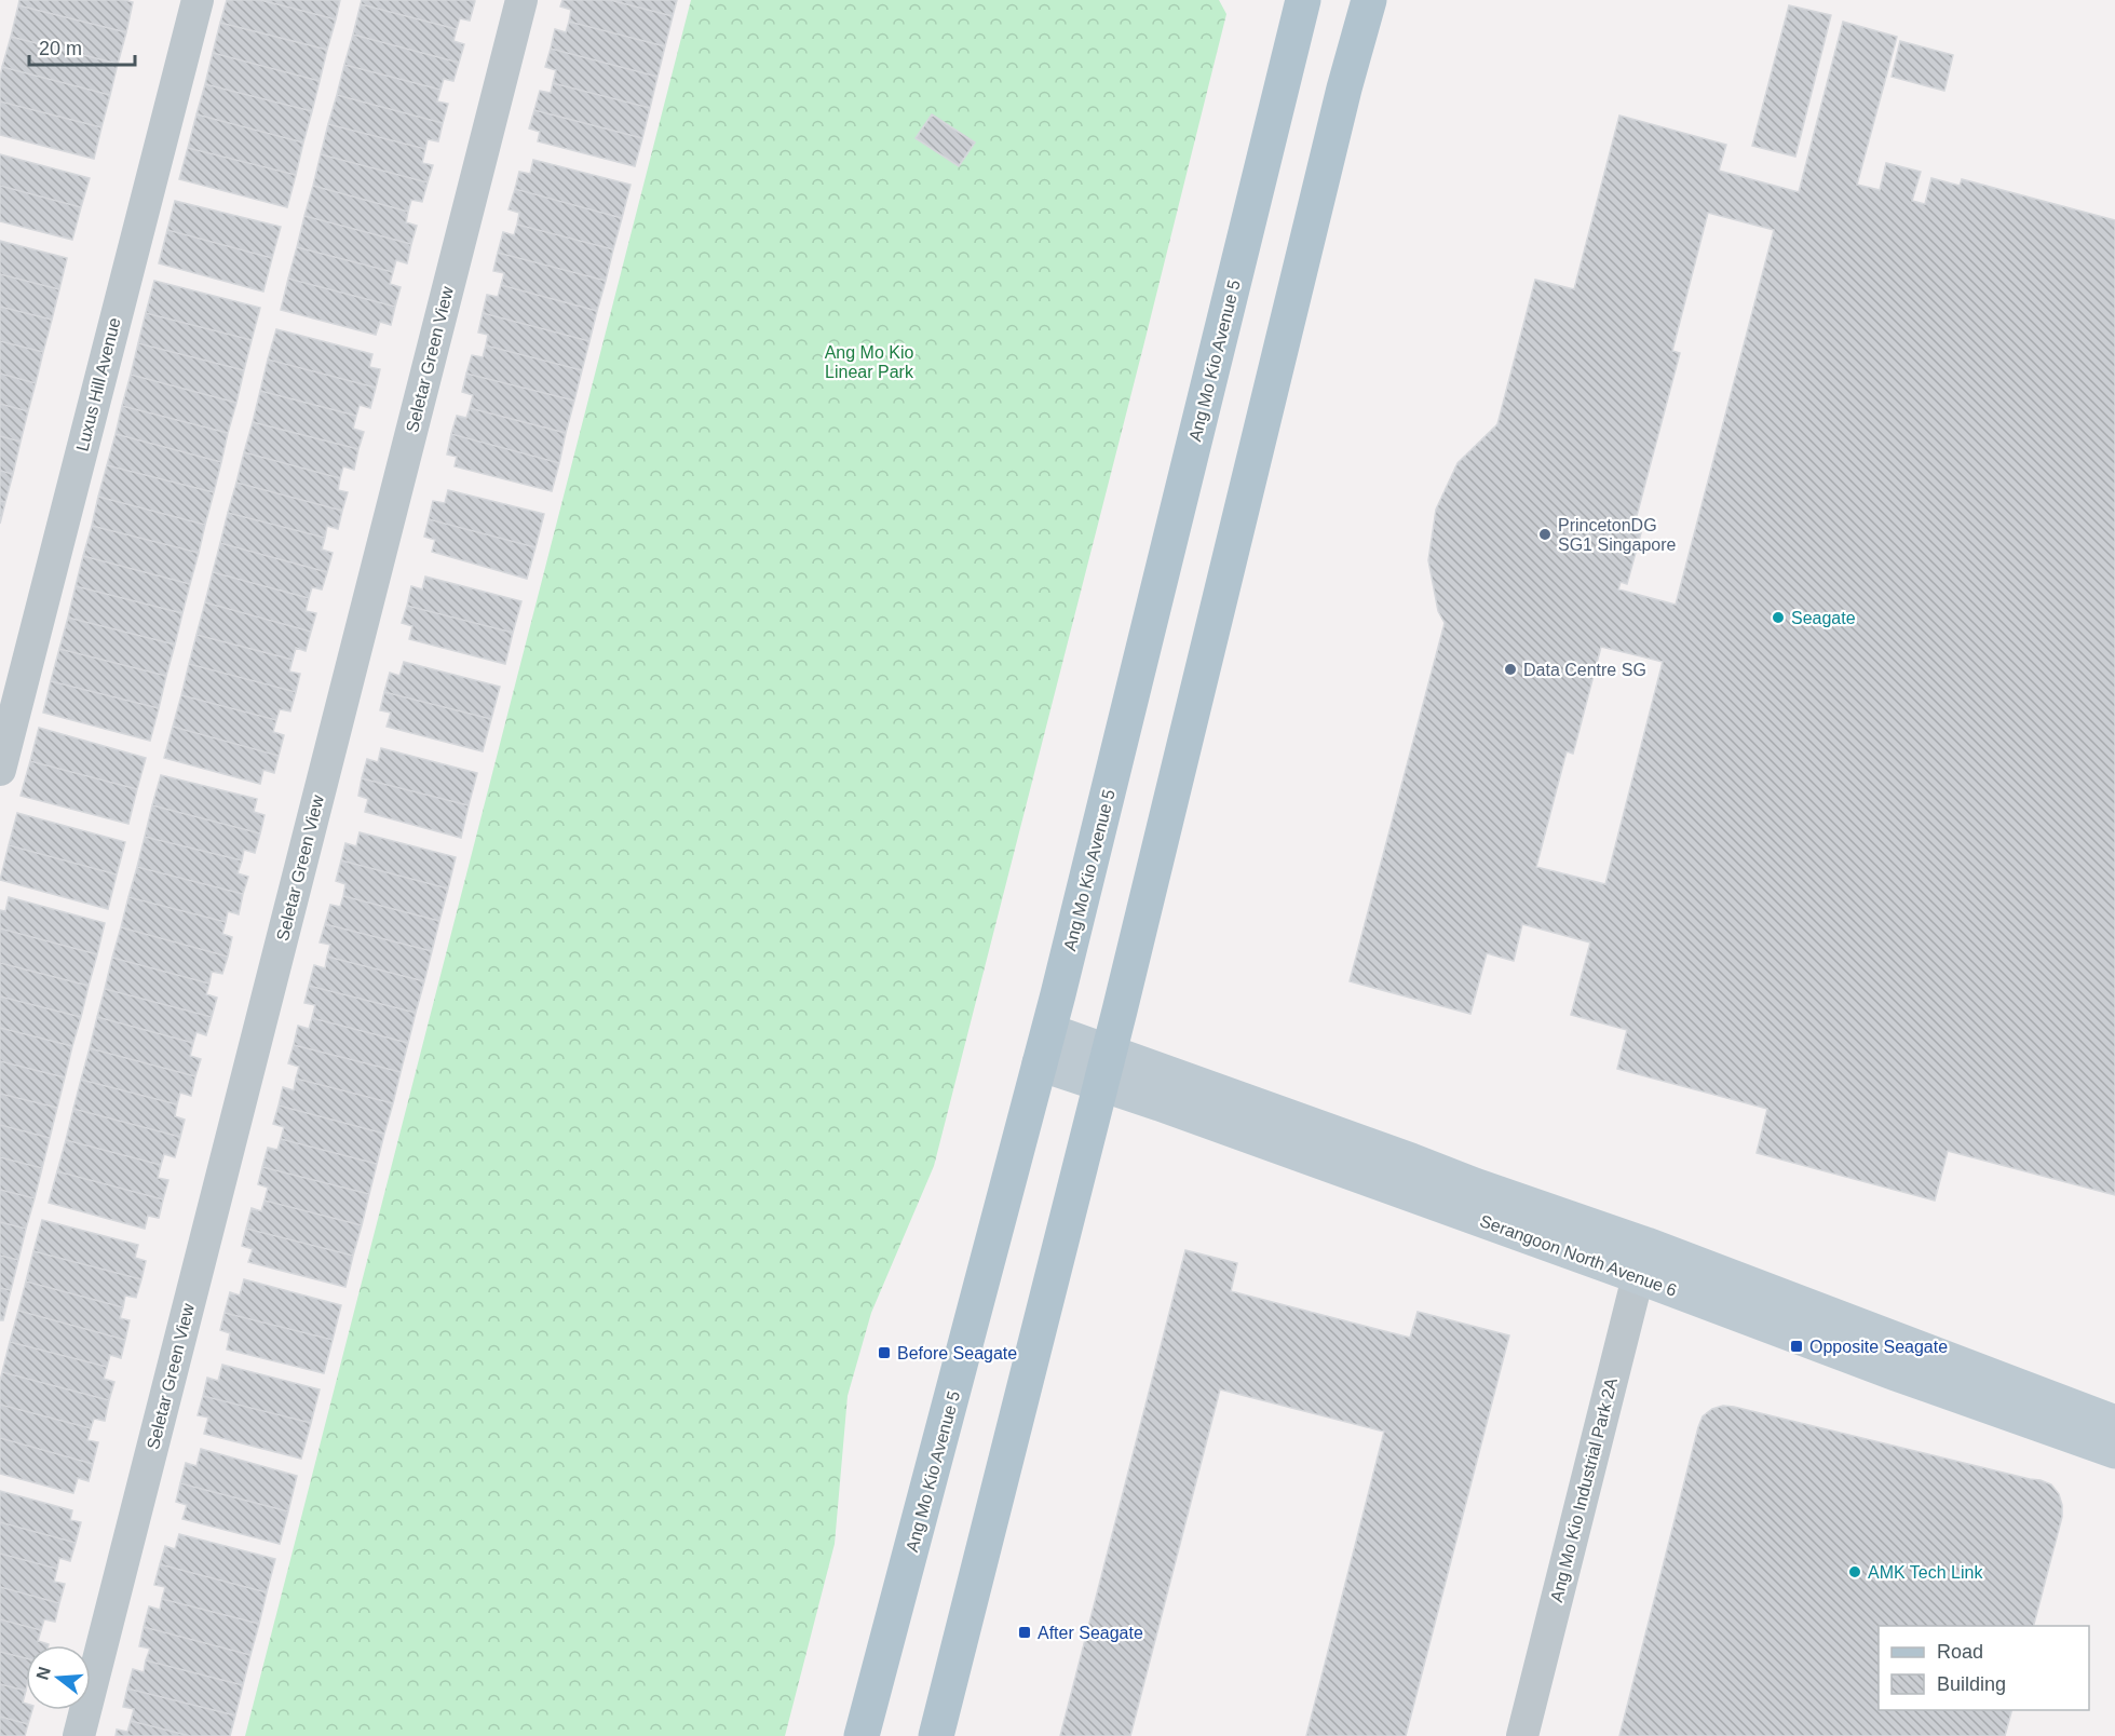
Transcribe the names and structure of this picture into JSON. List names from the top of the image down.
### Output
{
  "streets": {
    "main road": ["Ang Mo Kio Avenue 5"],
    "street": [
      "Seletar Green View",
      "Luxus Hill Avenue",
      "Serangoon North Avenue 6",
      "Ang Mo Kio Industrial Park 2A"
    ]
  },
  "crossings": [
    ["Ang Mo Kio Avenue 5", "Serangoon North Avenue 6"],
    ["Serangoon North Avenue 6", "Ang Mo Kio Industrial Park 2A"]
  ],
  "parks": ["Ang Mo Kio Linear Park"],
  "places": {
    "other": [
      "PrincetonDG SG1 Singapore",
      "Seagate",
      "Data Centre SG",
      "AMK Tech Link"
    ],
    "transit": ["Opposite Seagate", "Before Seagate", "After Seagate"]
  },
  "legend": ["Road", "Building"],
  "scale_bar": "20 m",
  "north": "left"
}
